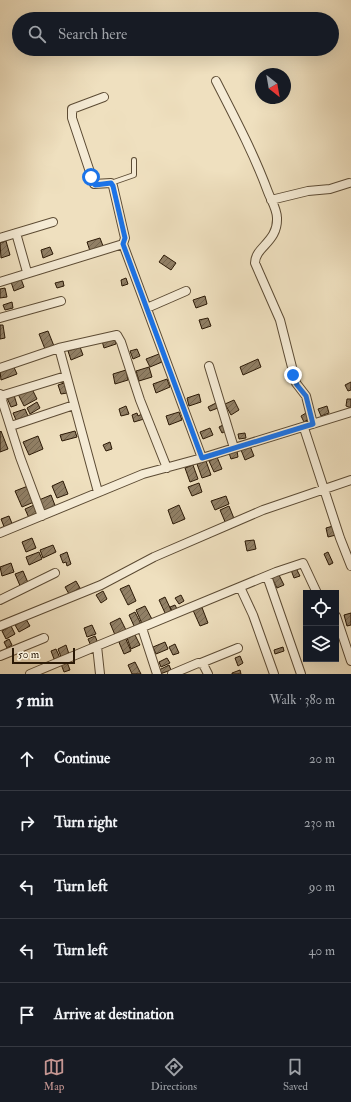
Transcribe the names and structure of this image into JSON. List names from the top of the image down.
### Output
{
  "scale_bar": "50 m",
  "north": "bottom right",
  "page": {
    "search": "Search here",
    "scale": "50 m",
    "heading": ["5 min", "Walk · 380 m"],
    "list": [
      ["Continue", "20 m"],
      ["Turn right", "230 m"],
      ["Turn left", "90 m"],
      ["Turn left", "40 m"],
      "Arrive at destination"
    ],
    "nav": ["Map", "Directions", "Saved"]
  }
}
